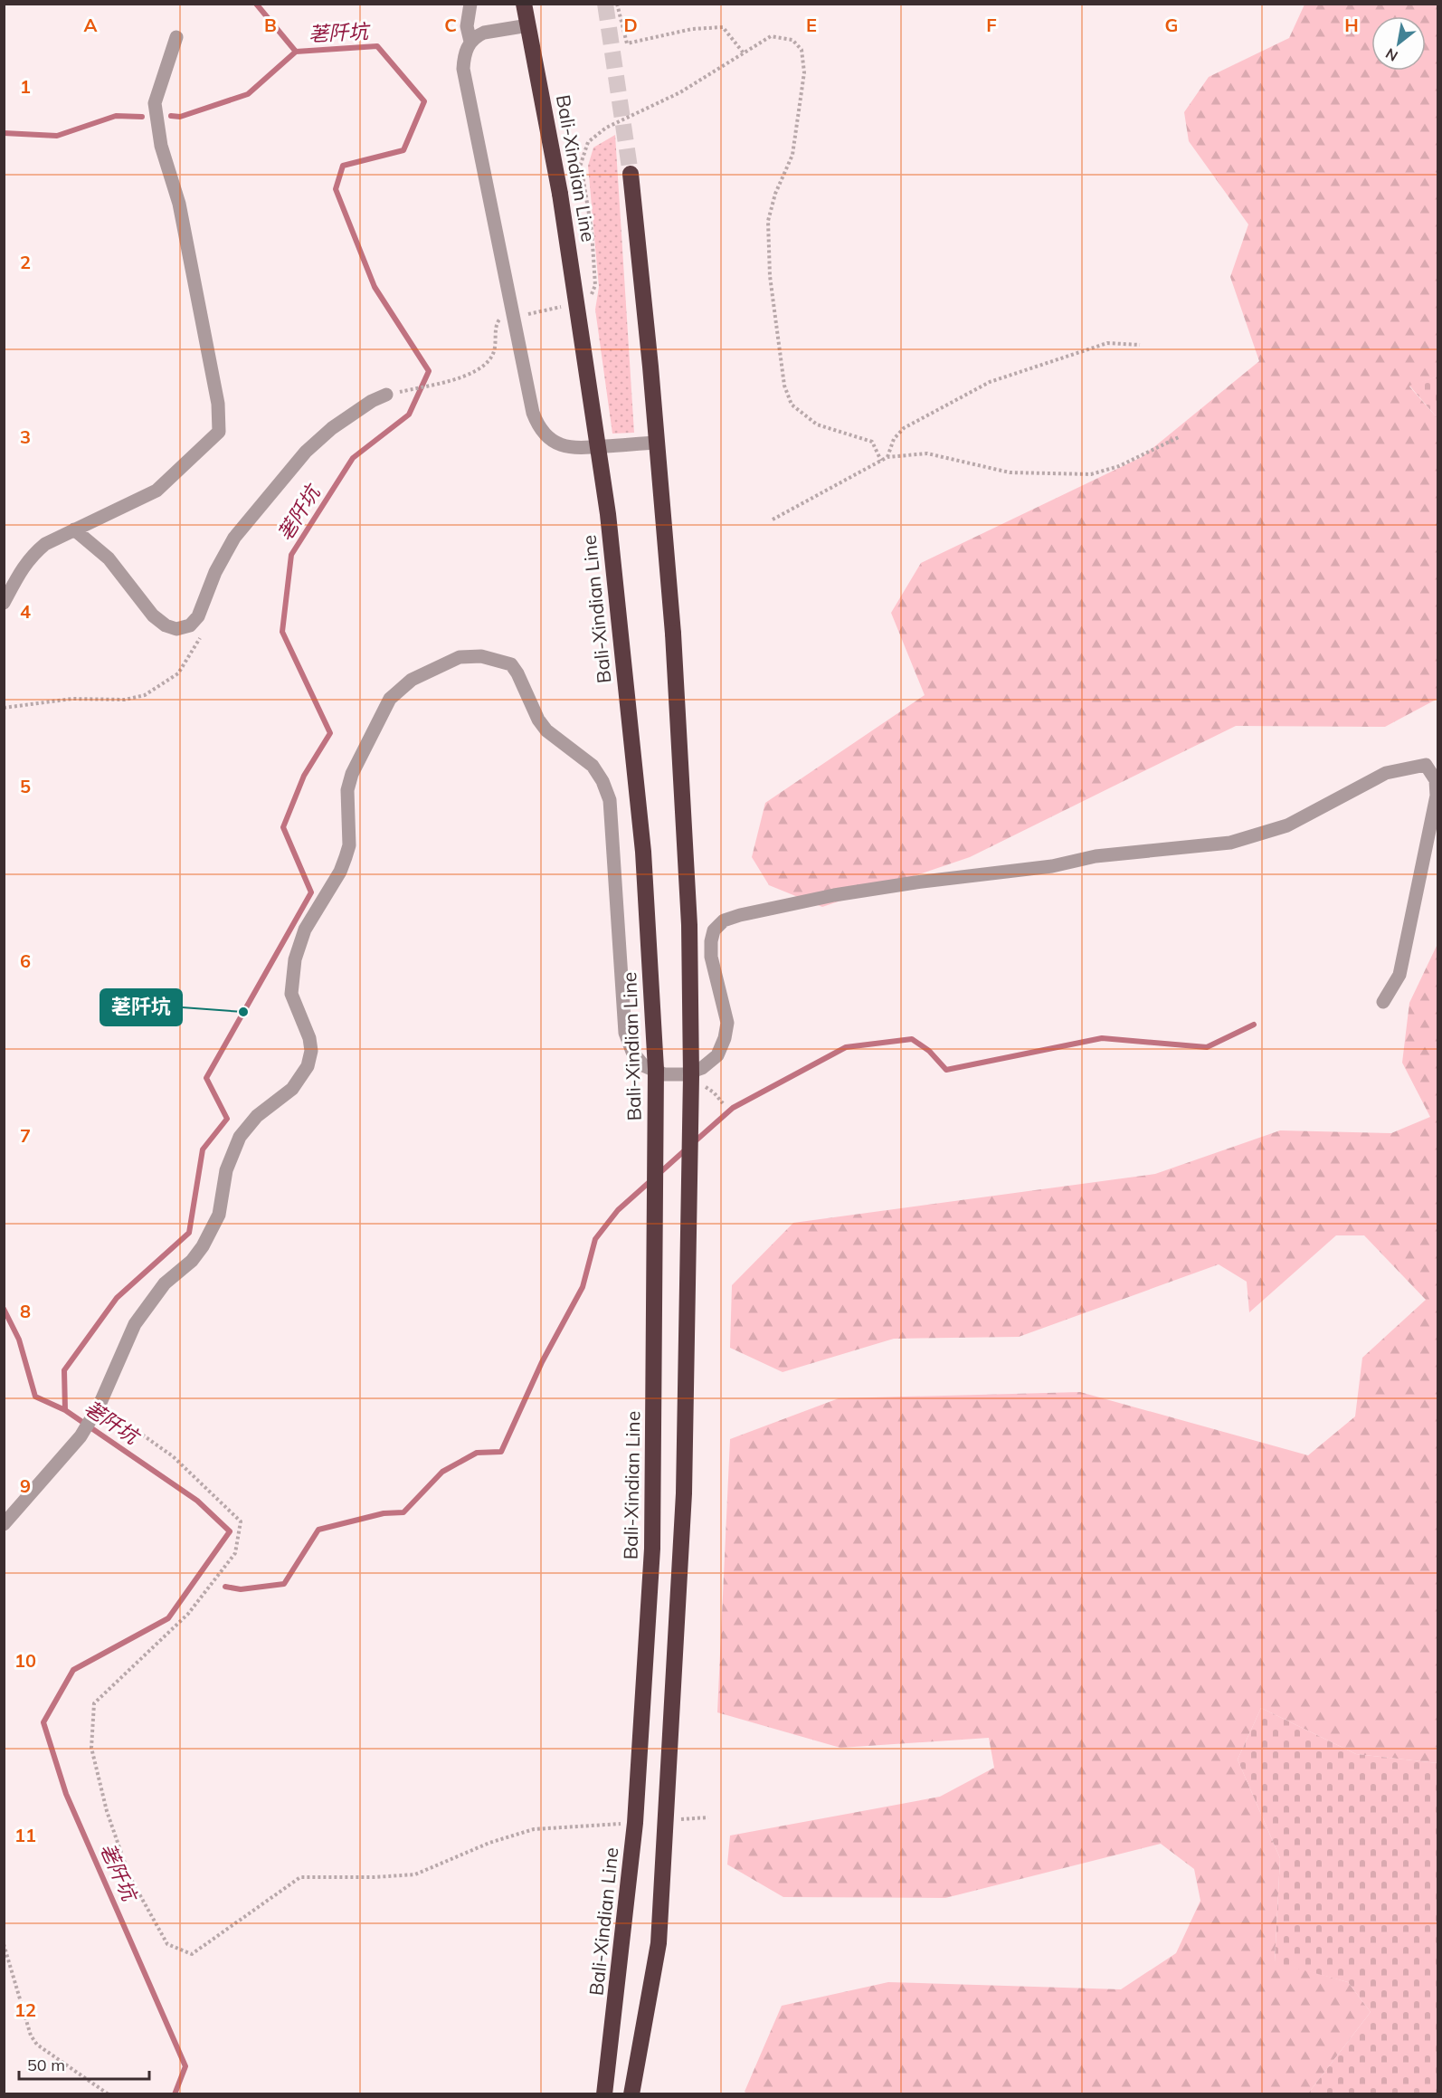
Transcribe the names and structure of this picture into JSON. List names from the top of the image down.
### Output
{
  "streets": {
    "highway": ["Bali-Xindian Line"]
  },
  "water": ["荖阡坑"],
  "places": ["荖阡坑"],
  "scale_bar": "50 m",
  "north": "bottom left",
  "grid": {
    "columns": [
      "A",
      "B",
      "C",
      "D",
      "E",
      "F",
      "G",
      "H"
    ],
    "rows": [
      "1",
      "2",
      "3",
      "4",
      "5",
      "6",
      "7",
      "8",
      "9",
      "10",
      "11",
      "12"
    ]
  }
}
